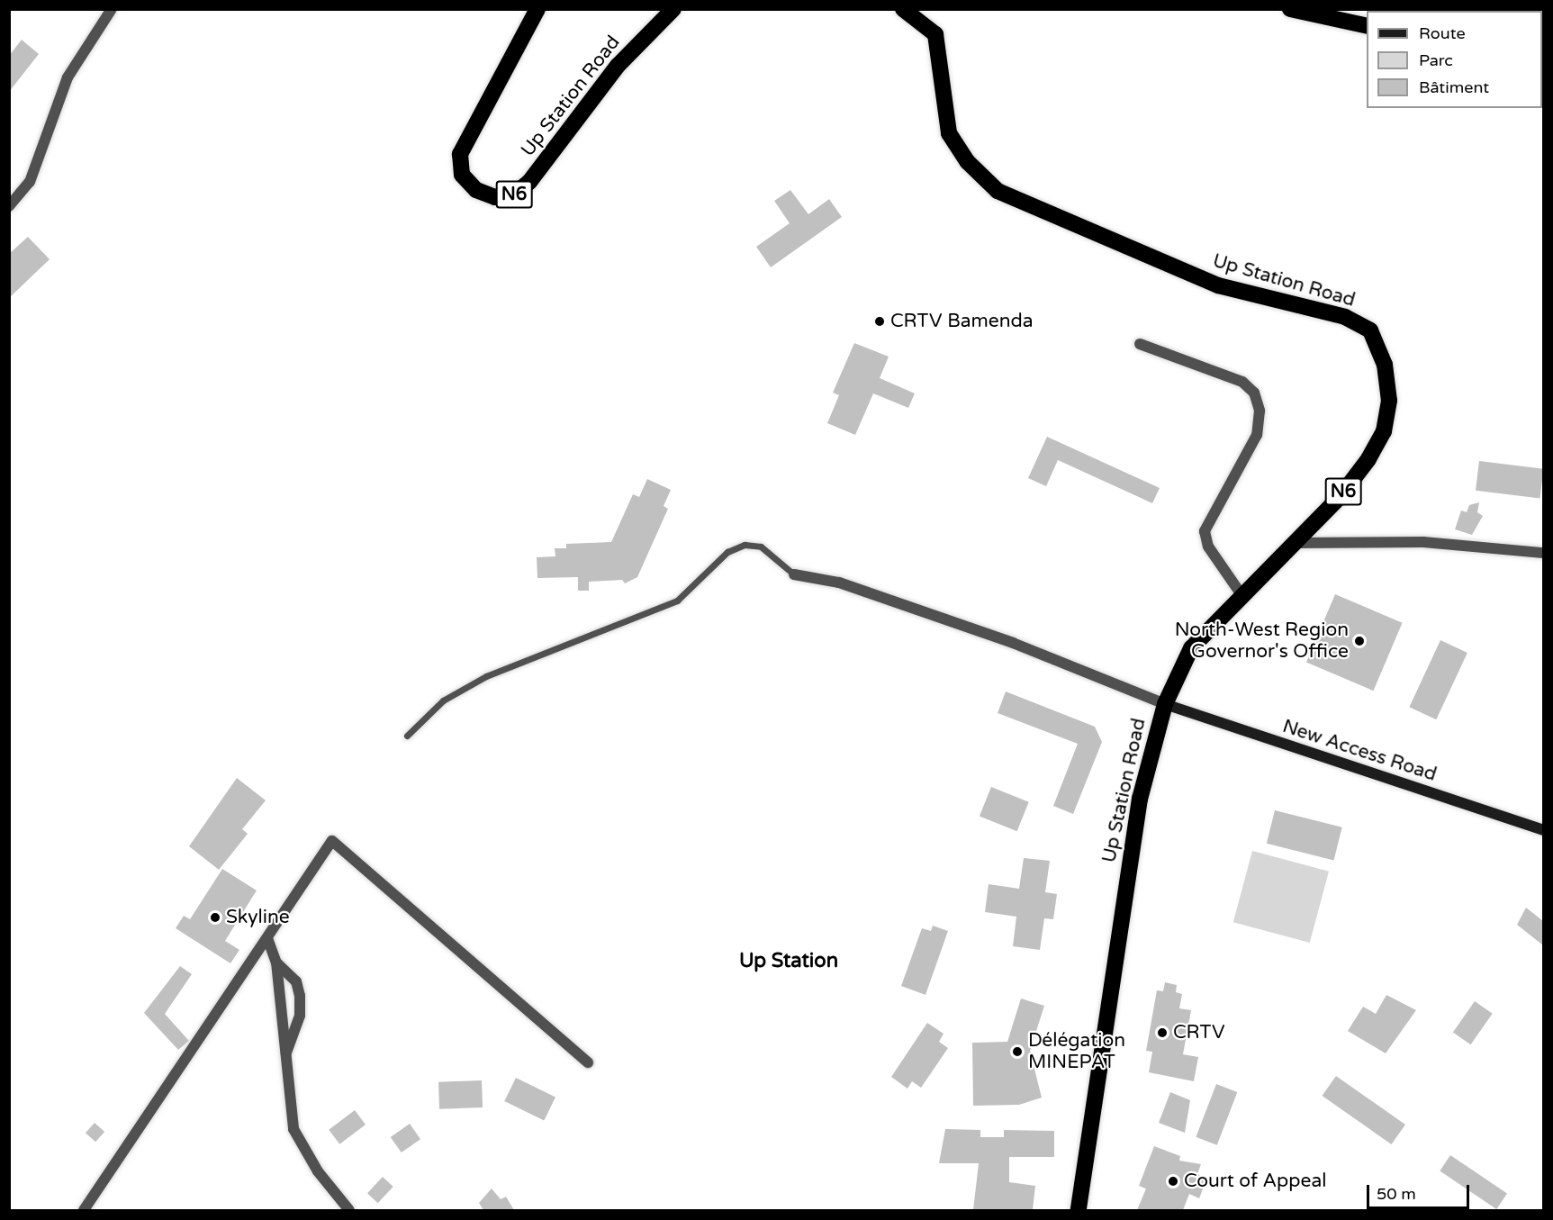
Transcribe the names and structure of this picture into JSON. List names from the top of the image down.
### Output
{
  "streets": {
    "highway": ["Up Station Road", "N6"],
    "main road": ["New Access Road"]
  },
  "crossings": [
    ["Up Station Road", "New Access Road"]
  ],
  "districts": ["Up Station"],
  "places": [
    "CRTV Bamenda",
    "North-West Region Governor's Office",
    "Skyline",
    "CRTV",
    "Délégation MINEPAT",
    "Court of Appeal"
  ],
  "legend": ["Route", "Parc", "Bâtiment"],
  "scale_bar": "50 m"
}
